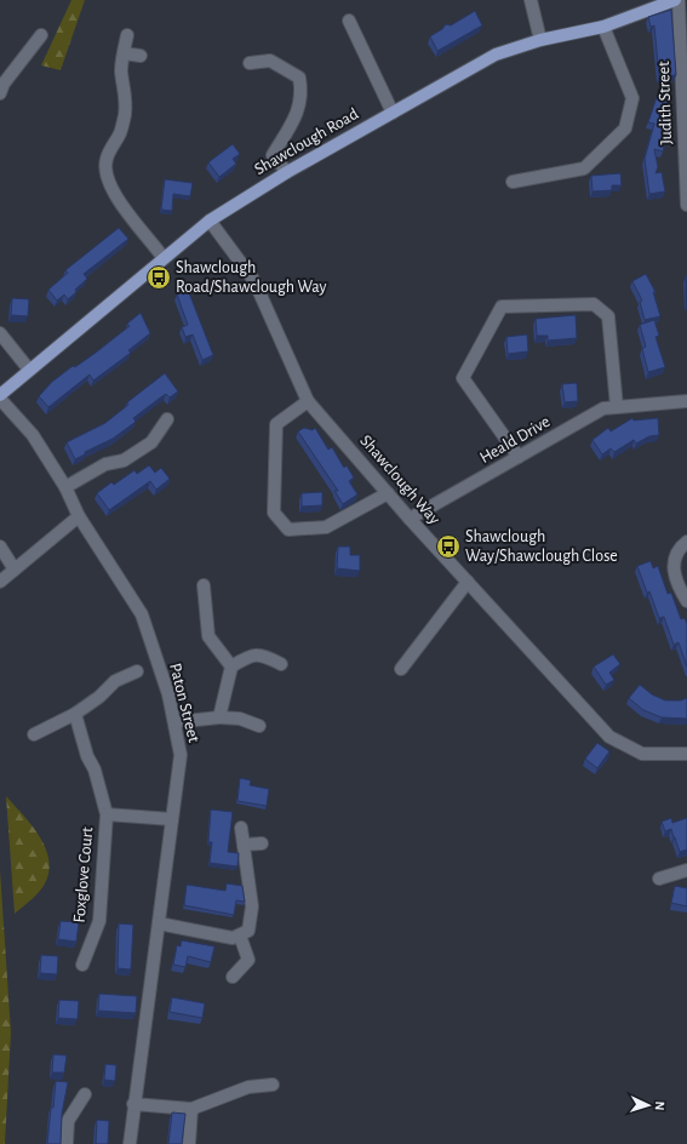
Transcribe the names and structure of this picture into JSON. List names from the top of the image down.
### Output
{
  "streets": {
    "main road": ["Shawclough Road"],
    "street": [
      "Judith Street",
      "Heald Drive",
      "Shawclough Way",
      "Paton Street",
      "Foxglove Court"
    ]
  },
  "crossings": [
    ["Judith Street", "Shawclough Road"],
    ["Shawclough Road", "Shawclough Way"],
    ["Shawclough Road", "Paton Street"],
    ["Heald Drive", "Shawclough Way"],
    ["Paton Street", "Foxglove Court"]
  ],
  "places": {
    "bus stop": ["Shawclough Road/Shawclough Way", "Shawclough Way/Shawclough Close"]
  },
  "north": "right"
}
